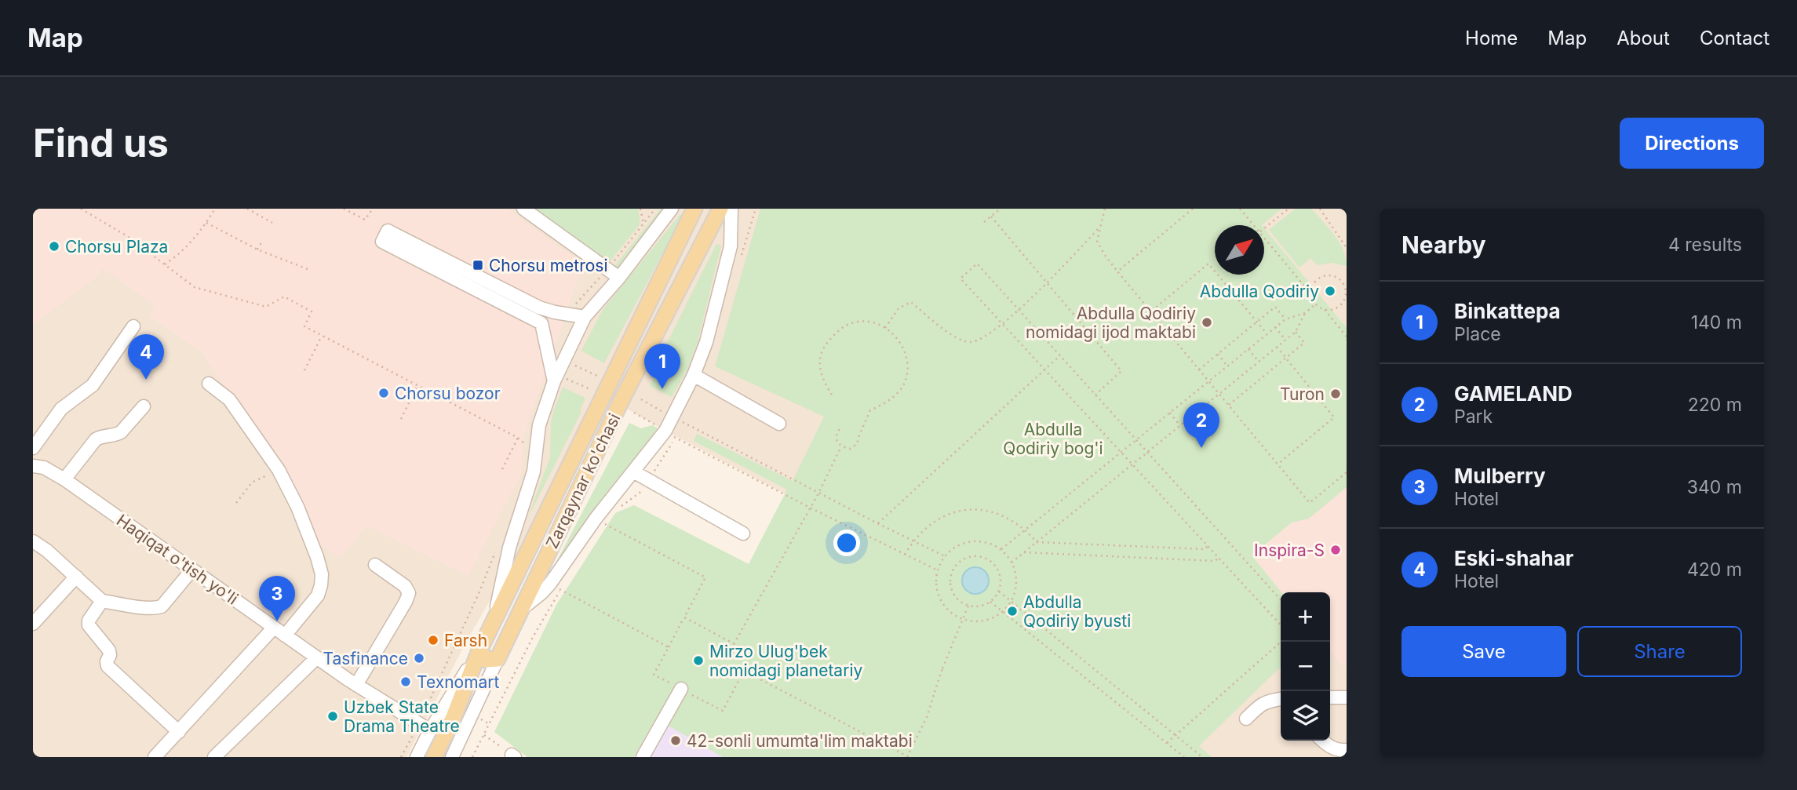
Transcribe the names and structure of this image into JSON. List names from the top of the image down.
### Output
{
  "streets": {
    "main road": ["Zarqaynar ko'chasi"],
    "street": ["Haqiqat o'tish yo'li"]
  },
  "parks": ["Abdulla Qodiriy bog'i"],
  "places": {
    "other": [
      "Chorsu Plaza",
      "Abdulla Qodiriy",
      "Abdulla Qodiriy nomidagi ijod maktabi",
      "Chorsu bozor",
      "Turon",
      "Inspira-S",
      "Abdulla Qodiriy byusti",
      "Farsh",
      "Tasfinance",
      "Mirzo Ulug'bek nomidagi planetariy",
      "Texnomart",
      "Uzbek State Drama Theatre",
      "42-sonli umumta'lim maktabi"
    ],
    "transit": ["Chorsu metrosi"]
  },
  "north": "top right",
  "page": {
    "header": "Map",
    "nav": [
      "Home",
      "Map",
      "About",
      "Contact"
    ],
    "buttons": [
      "Directions",
      ["Save", "Share"]
    ],
    "title": "Find us",
    "heading": ["Nearby", "4 results"],
    "list": [
      {
        "mark": "1",
        "name": "Binkattepa",
        "note": "Place",
        "value": "140 m"
      },
      {
        "mark": "2",
        "name": "GAMELAND",
        "note": "Park",
        "value": "220 m"
      },
      {
        "mark": "3",
        "name": "Mulberry",
        "note": "Hotel",
        "value": "340 m"
      },
      {
        "mark": "4",
        "name": "Eski-shahar",
        "note": "Hotel",
        "value": "420 m"
      }
    ],
    "pins": [
      "4",
      "1",
      "2",
      "3"
    ],
    "map_buttons": ["+", "−"]
  }
}
